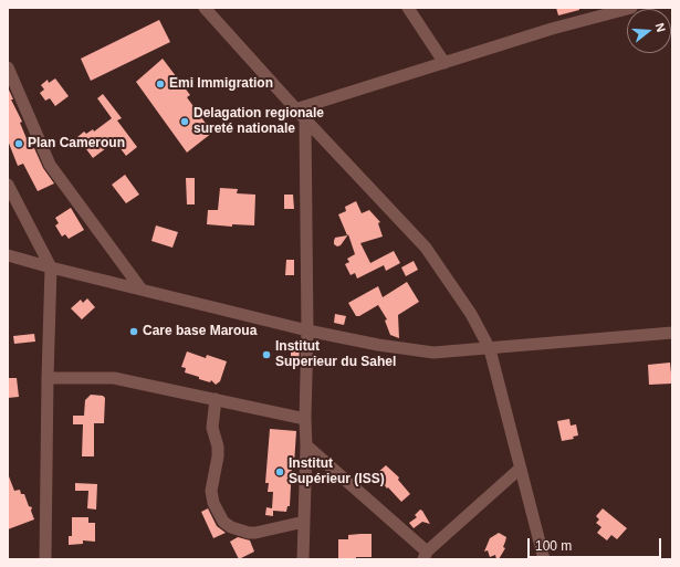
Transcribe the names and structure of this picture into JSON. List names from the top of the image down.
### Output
{
  "places": [
    "Emi Immigration",
    "Delagation regionale sureté nationale",
    "Plan Cameroun",
    "Care base Maroua",
    "Institut Superieur du Sahel",
    "Institut Supérieur (ISS)"
  ],
  "scale_bar": "100 m",
  "north": "right"
}
